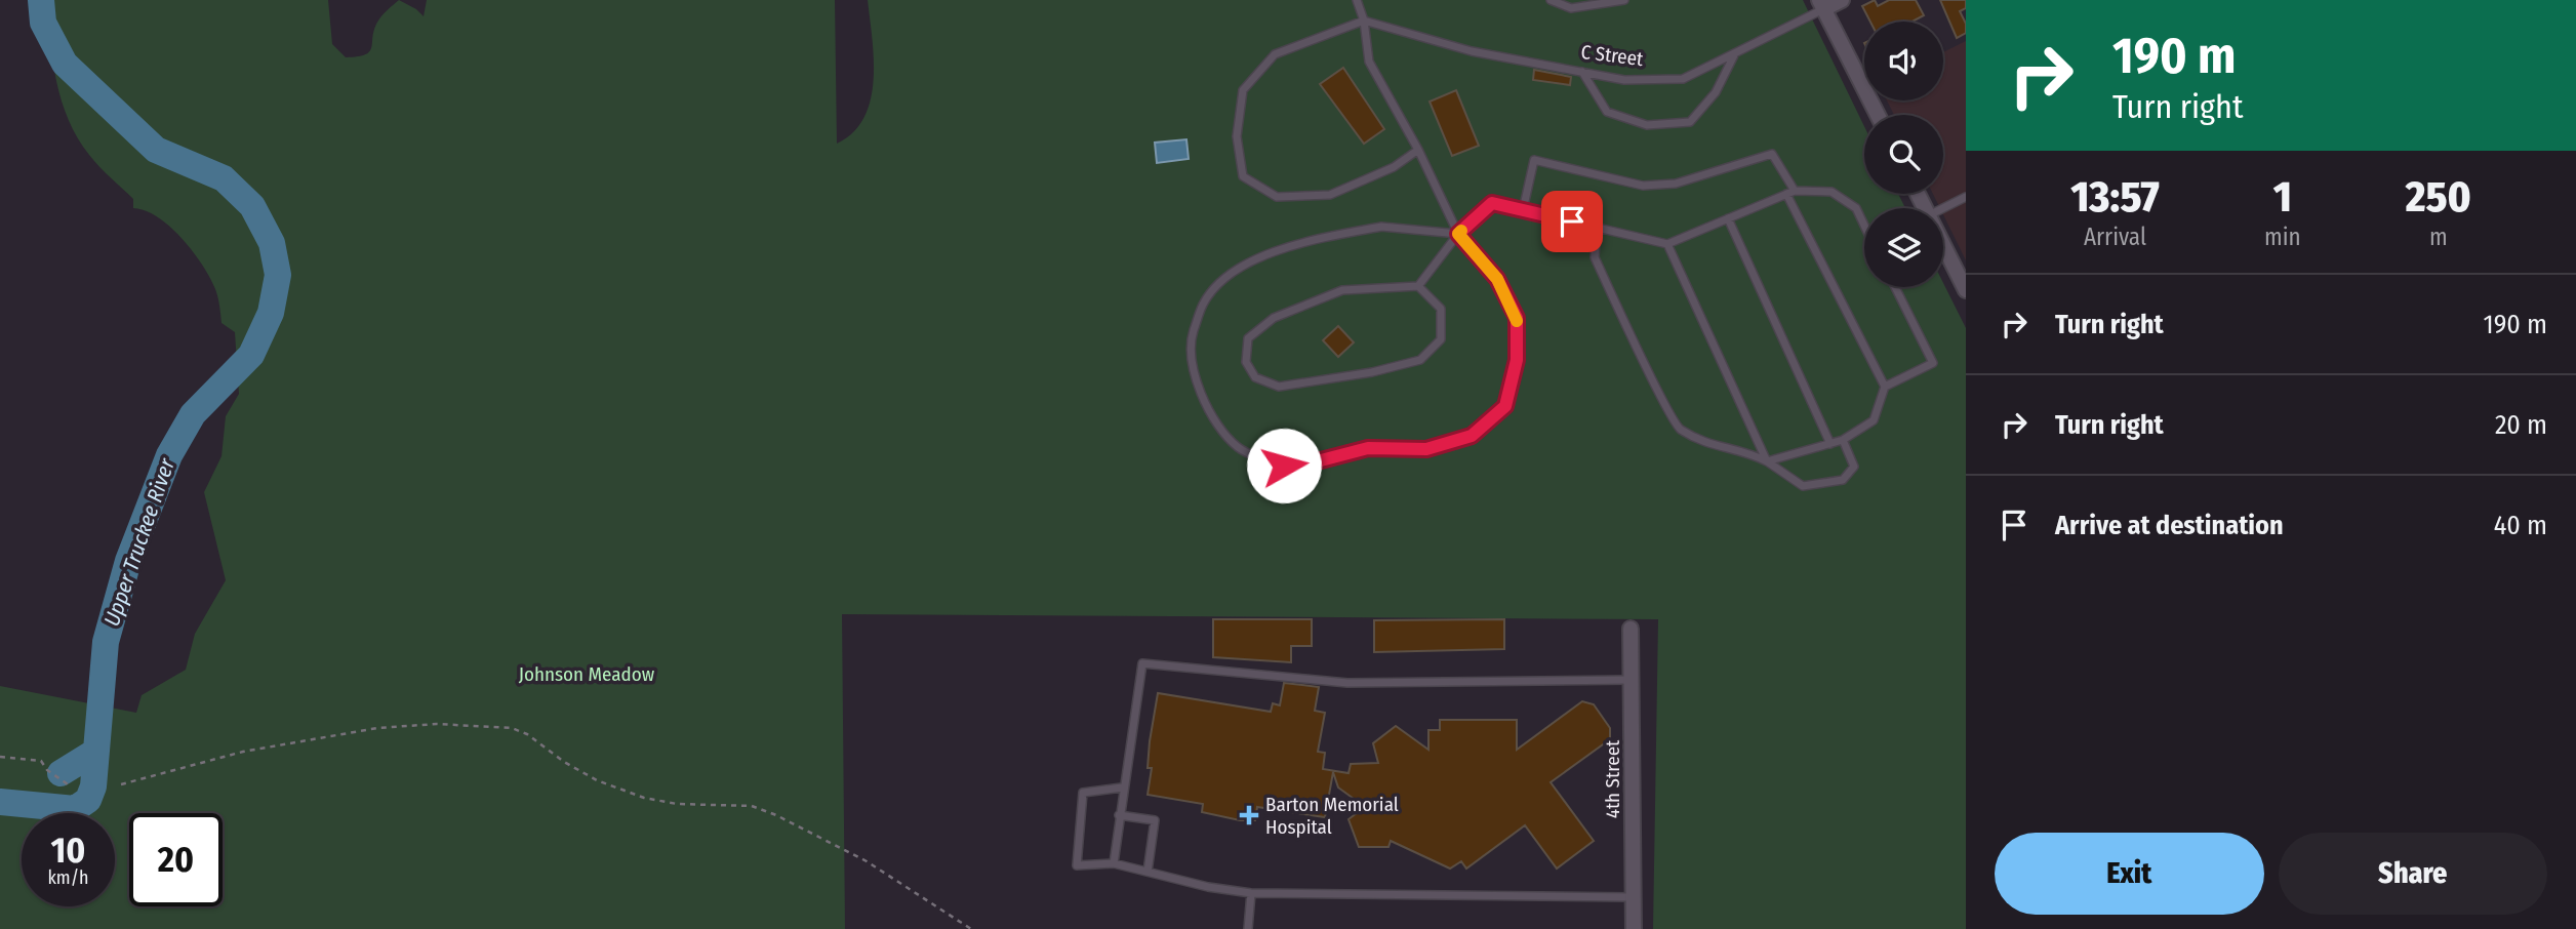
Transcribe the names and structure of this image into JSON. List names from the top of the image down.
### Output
{
  "streets": {
    "street": ["C Street", "4th Street"]
  },
  "water": ["Upper Truckee River"],
  "parks": ["Johnson Meadow"],
  "places": {
    "health": ["Barton Memorial Hospital"]
  },
  "page": {
    "turn": ["190 m", "Turn right"],
    "eta": [
      "13:57",
      "Arrival",
      "1",
      "min",
      "250",
      "m"
    ],
    "list": [
      {
        "name": "Turn right",
        "value": "190 m"
      },
      {
        "name": "Turn right",
        "value": "20 m"
      },
      {
        "name": "Arrive at destination",
        "value": "40 m"
      }
    ],
    "speed": "10 km/h",
    "limit": "20",
    "buttons": ["Exit", "Share"]
  }
}
